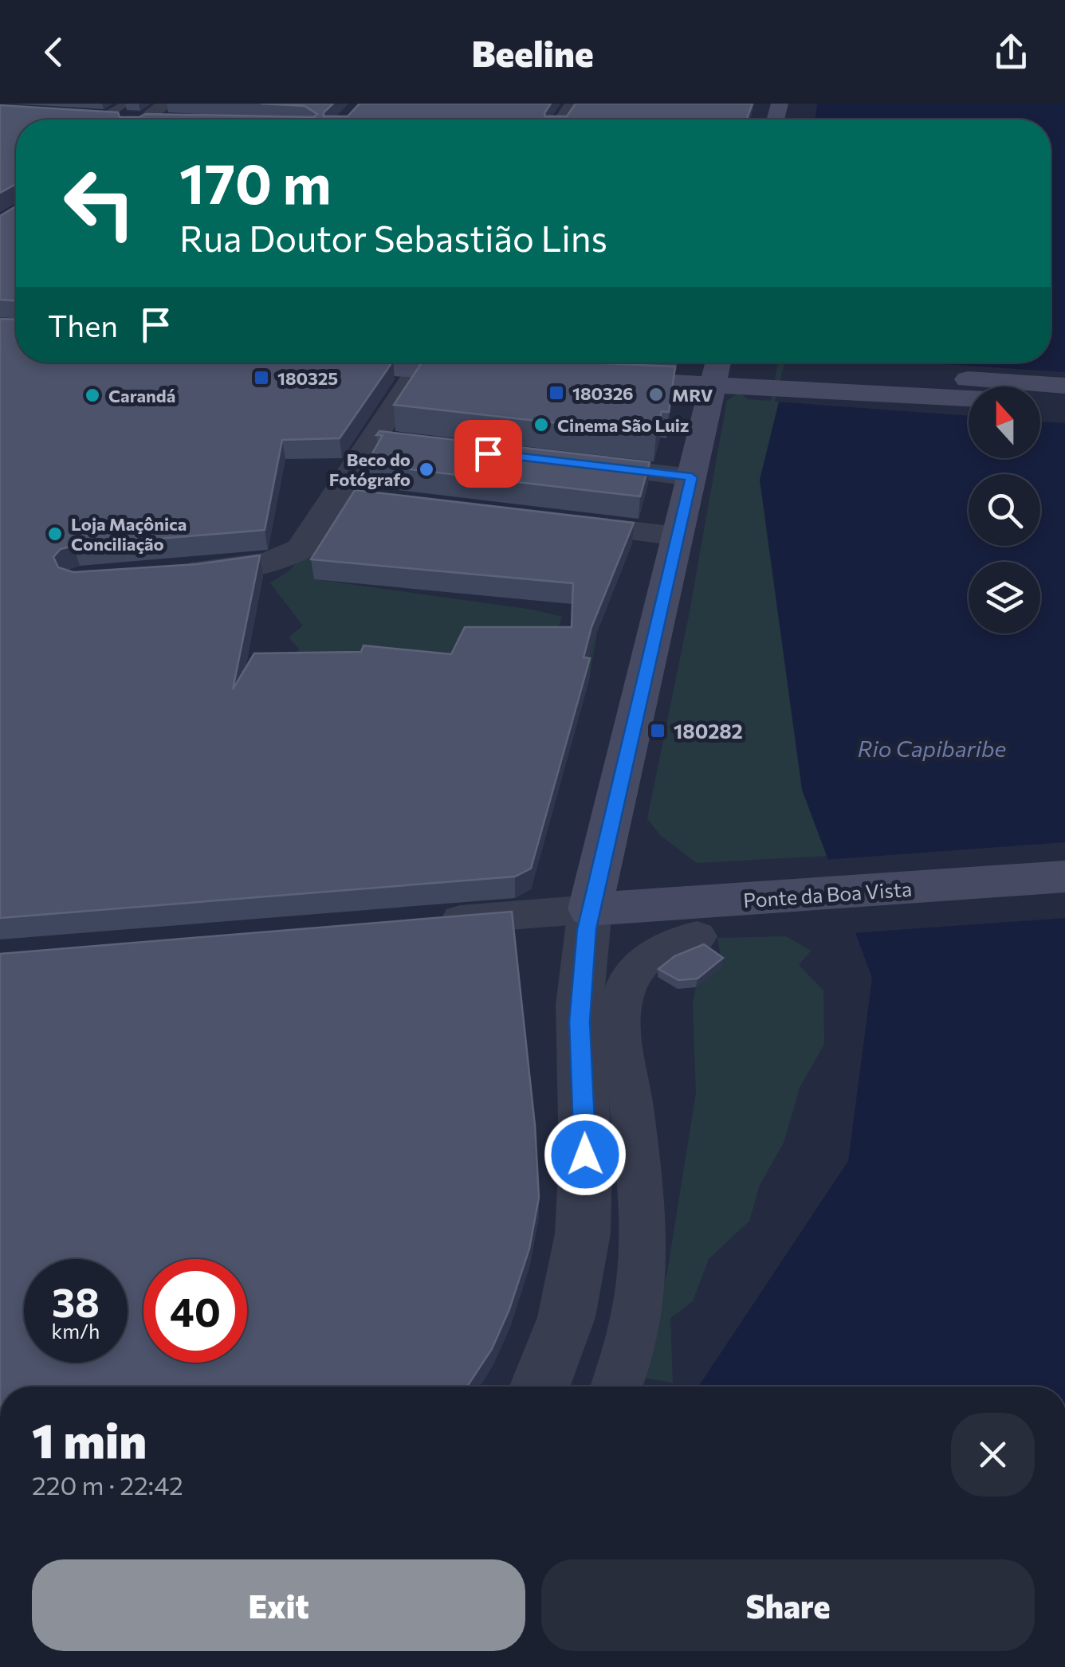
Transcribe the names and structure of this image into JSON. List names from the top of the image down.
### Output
{
  "streets": {
    "main road": ["Ponte da Boa Vista"]
  },
  "water": ["Rio Capibaribe"],
  "places": {
    "transit": ["180325", "180326", "180282"],
    "other": [
      "MRV",
      "Carandá",
      "Cinema São Luiz",
      "Beco do Fotógrafo",
      "Loja Maçônica Conciliação"
    ]
  },
  "north": "top",
  "page": {
    "header": "Beeline",
    "turn": ["170 m", "Rua Doutor Sebastião Lins"],
    "then": "Then",
    "speed": "38 km/h",
    "limit": "40",
    "heading": ["1 min", "220 m · 22:42"],
    "buttons": ["Exit", "Share"]
  }
}
